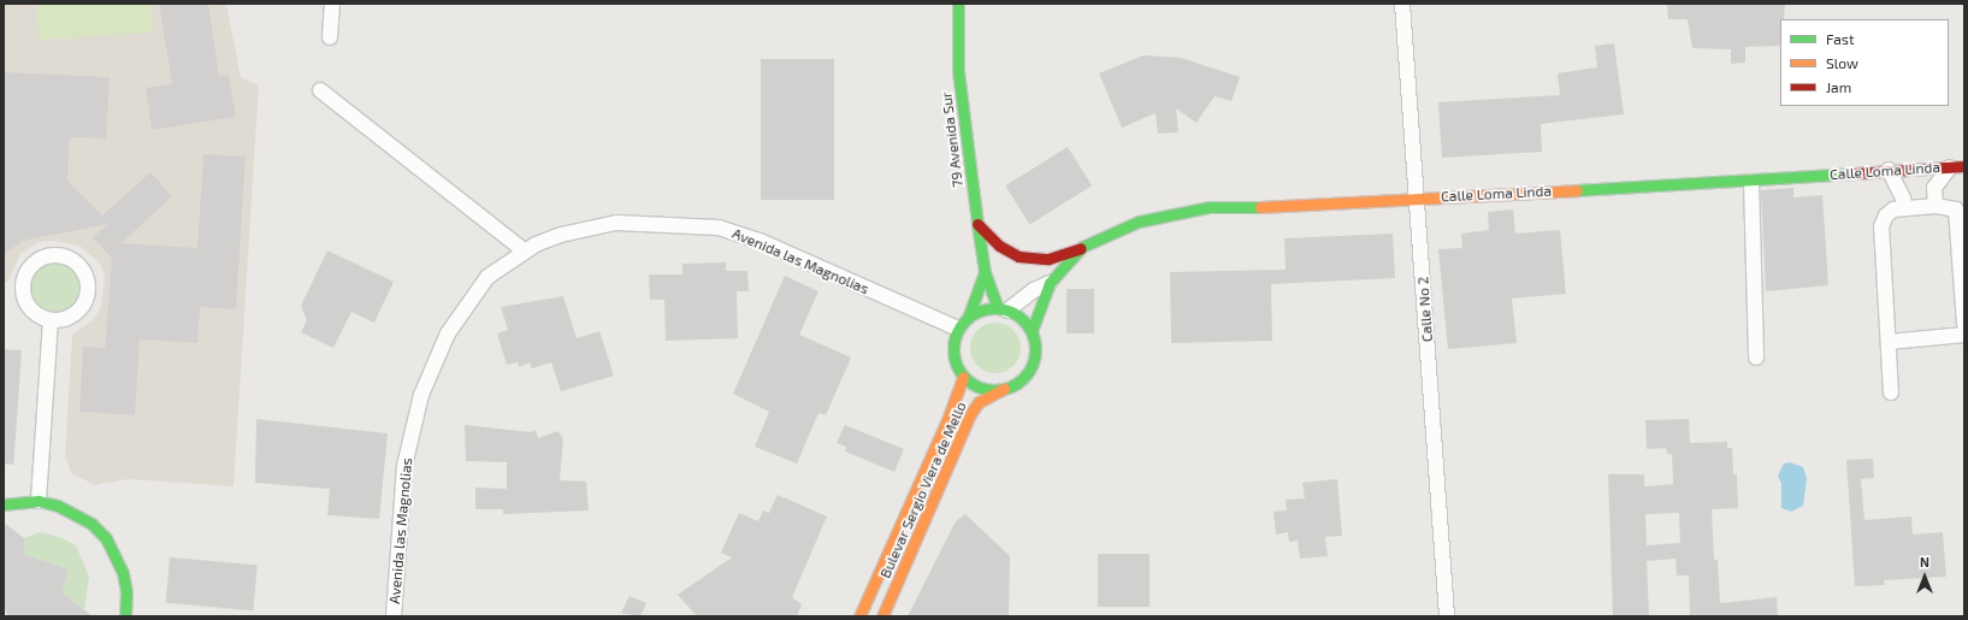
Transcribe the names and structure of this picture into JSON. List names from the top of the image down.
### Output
{
  "streets": {
    "main road": ["79 Avenida Sur", "Calle Loma Linda", "Bulevar Sergio Viera de Mello"],
    "street": ["Avenida las Magnolias", "Calle No 2"]
  },
  "crossings": [
    ["79 Avenida Sur", "Calle Loma Linda"],
    ["79 Avenida Sur", "Avenida las Magnolias"],
    ["79 Avenida Sur", "Bulevar Sergio Viera de Mello"],
    ["Calle Loma Linda", "Avenida las Magnolias"],
    ["Calle Loma Linda", "Calle No 2"],
    ["Calle Loma Linda", "Bulevar Sergio Viera de Mello"],
    ["Avenida las Magnolias", "Bulevar Sergio Viera de Mello"]
  ],
  "legend": ["Fast", "Slow", "Jam"],
  "north": "top"
}
